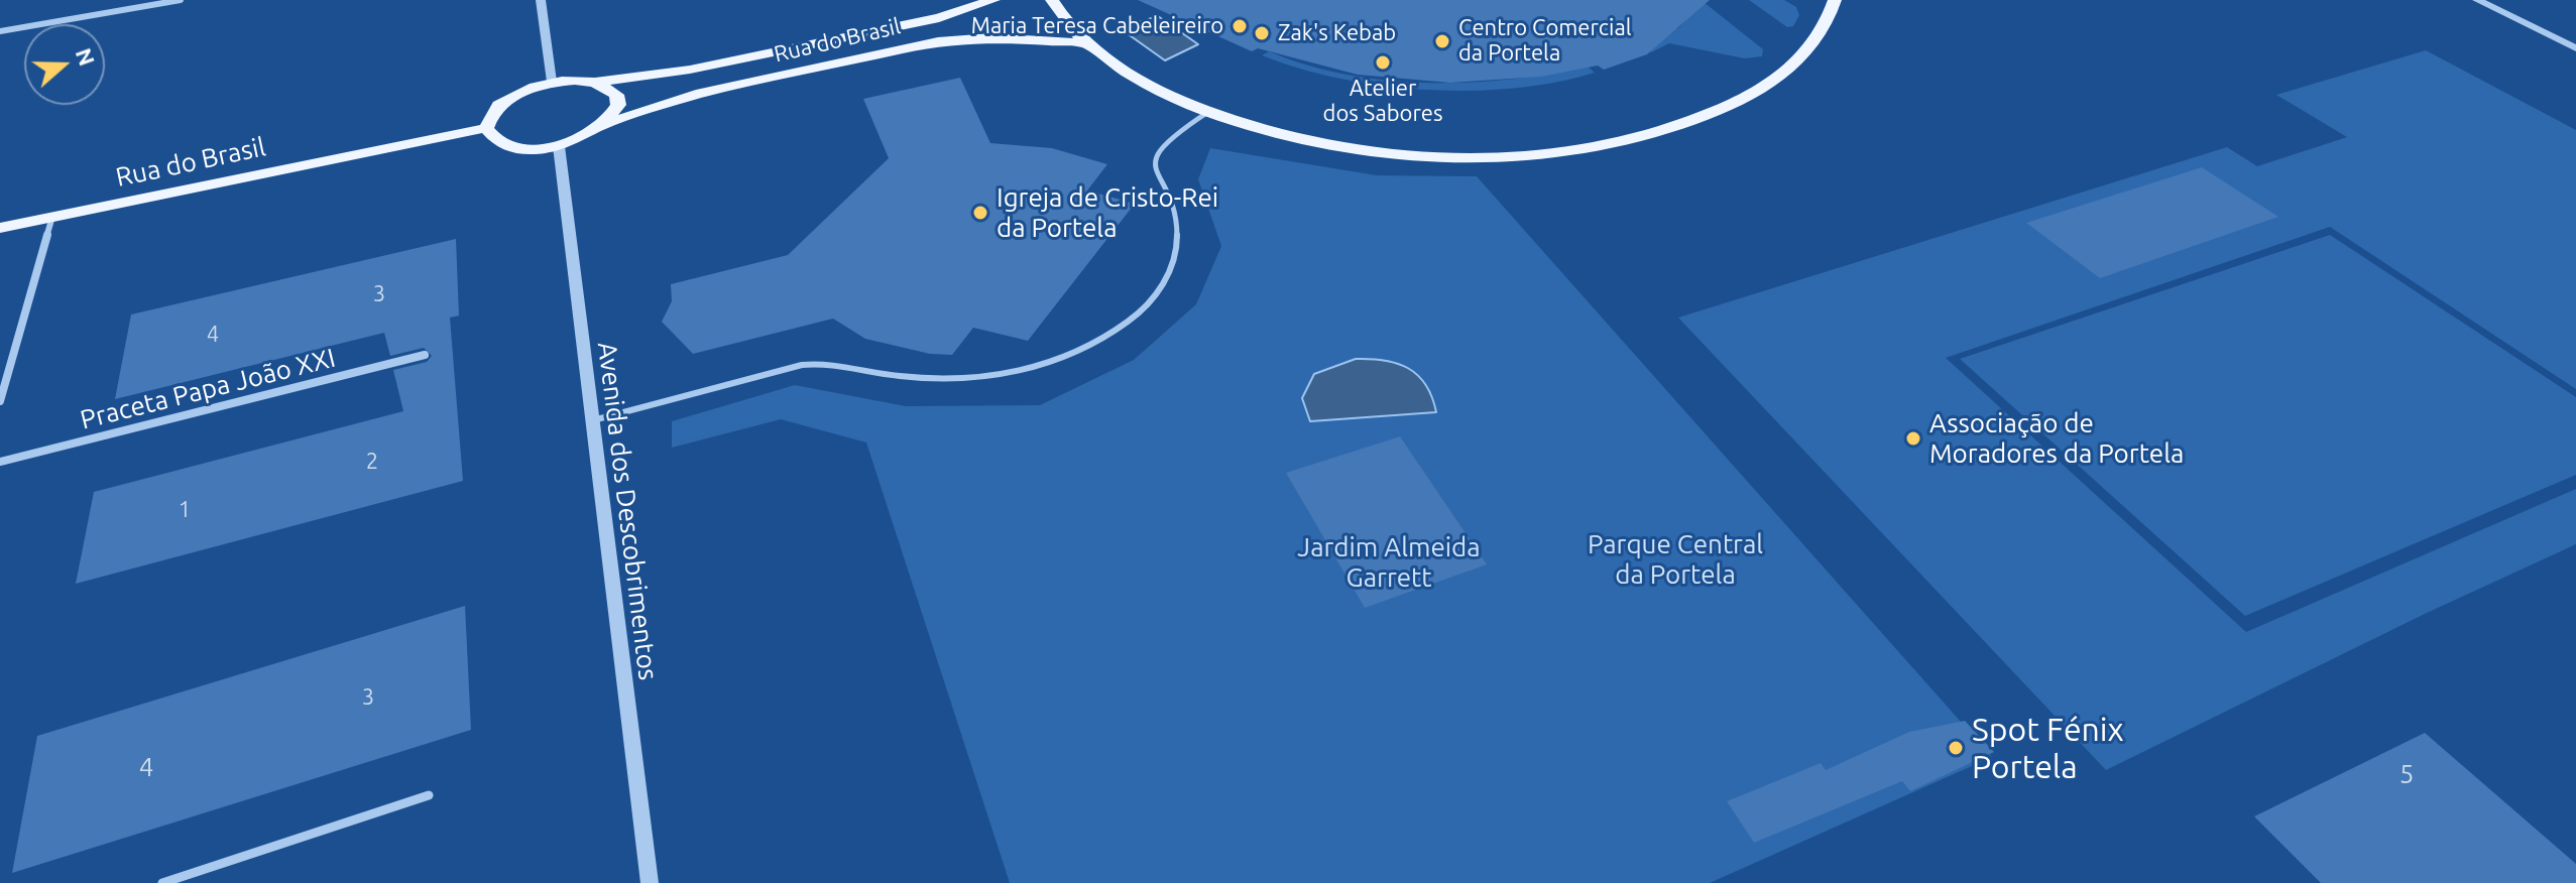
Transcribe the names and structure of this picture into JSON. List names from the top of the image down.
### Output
{
  "streets": {
    "main road": ["Rua do Brasil"],
    "street": ["Praceta Papa João XXI", "Avenida dos Descobrimentos"]
  },
  "crossings": [
    ["Rua do Brasil", "Avenida dos Descobrimentos"]
  ],
  "parks": ["Parque Central da Portela", "Jardim Almeida Garrett"],
  "places": [
    "Maria Teresa Cabeleireiro",
    "Zak's Kebab",
    "Centro Comercial da Portela",
    "Atelier dos Sabores",
    "Igreja de Cristo-Rei da Portela",
    "Associação de Moradores da Portela",
    "Spot Fénix Portela"
  ],
  "house_numbers": [
    "3",
    "4",
    "2",
    "1",
    "3",
    "4",
    "5"
  ],
  "north": "right"
}
